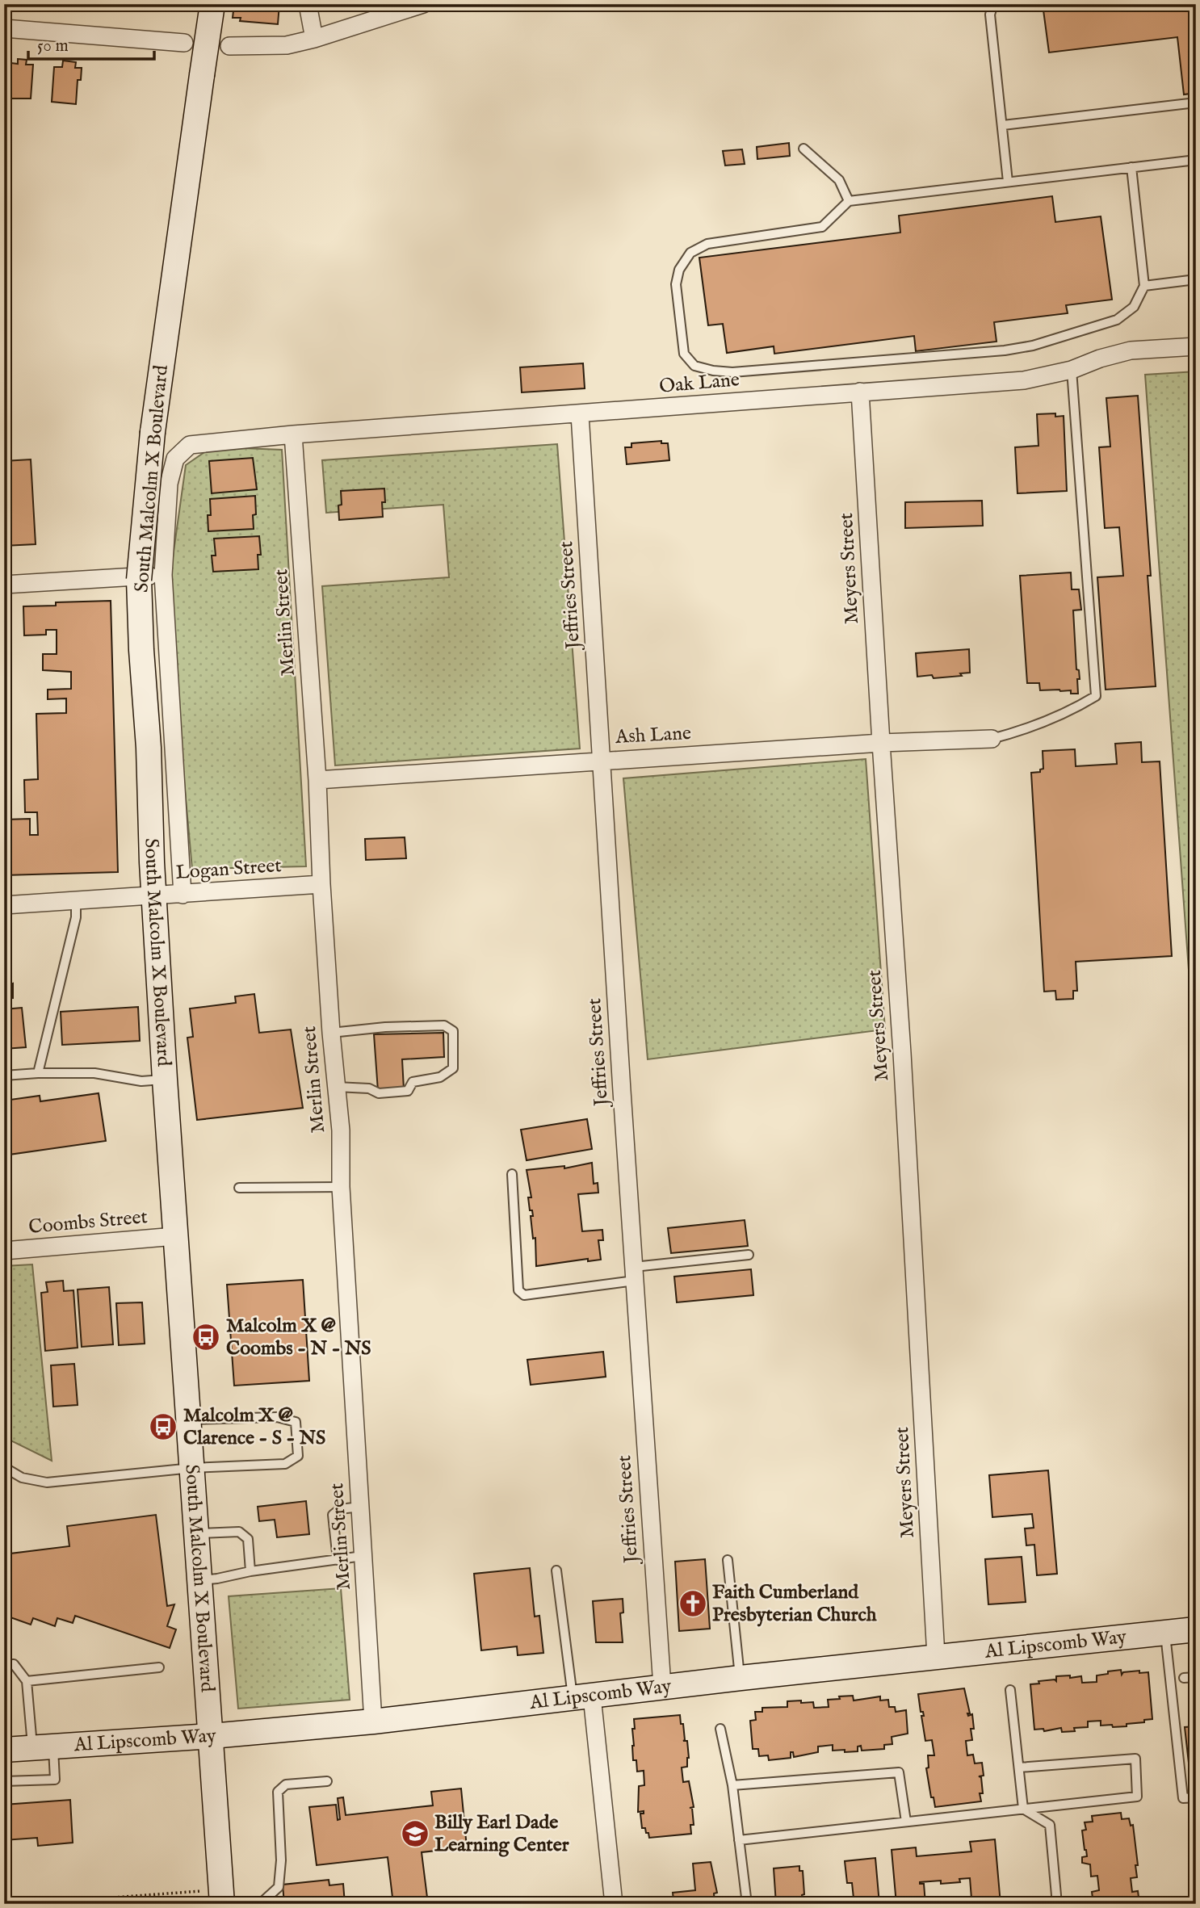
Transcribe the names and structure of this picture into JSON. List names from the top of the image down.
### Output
{
  "streets": {
    "street": [
      "Oak Lane",
      "South Malcolm X Boulevard",
      "Meyers Street",
      "Jeffries Street",
      "Merlin Street",
      "Ash Lane",
      "Logan Street",
      "Coombs Street",
      "Al Lipscomb Way"
    ]
  },
  "crossings": [
    ["Oak Lane", "Meyers Street"],
    ["Oak Lane", "Jeffries Street"],
    ["Oak Lane", "Merlin Street"],
    ["South Malcolm X Boulevard", "Logan Street"],
    ["South Malcolm X Boulevard", "Coombs Street"],
    ["South Malcolm X Boulevard", "Al Lipscomb Way"],
    ["Meyers Street", "Ash Lane"],
    ["Meyers Street", "Al Lipscomb Way"],
    ["Jeffries Street", "Ash Lane"],
    ["Jeffries Street", "Al Lipscomb Way"],
    ["Merlin Street", "Ash Lane"],
    ["Merlin Street", "Logan Street"],
    ["Merlin Street", "Al Lipscomb Way"]
  ],
  "places": {
    "bus stop": ["Malcolm X @ Coombs - N - NS", "Malcolm X @ Clarence - S - NS"],
    "church": ["Faith Cumberland Presbyterian Church"],
    "school or university": ["Billy Earl Dade Learning Center"]
  },
  "scale_bar": "50 m"
}
